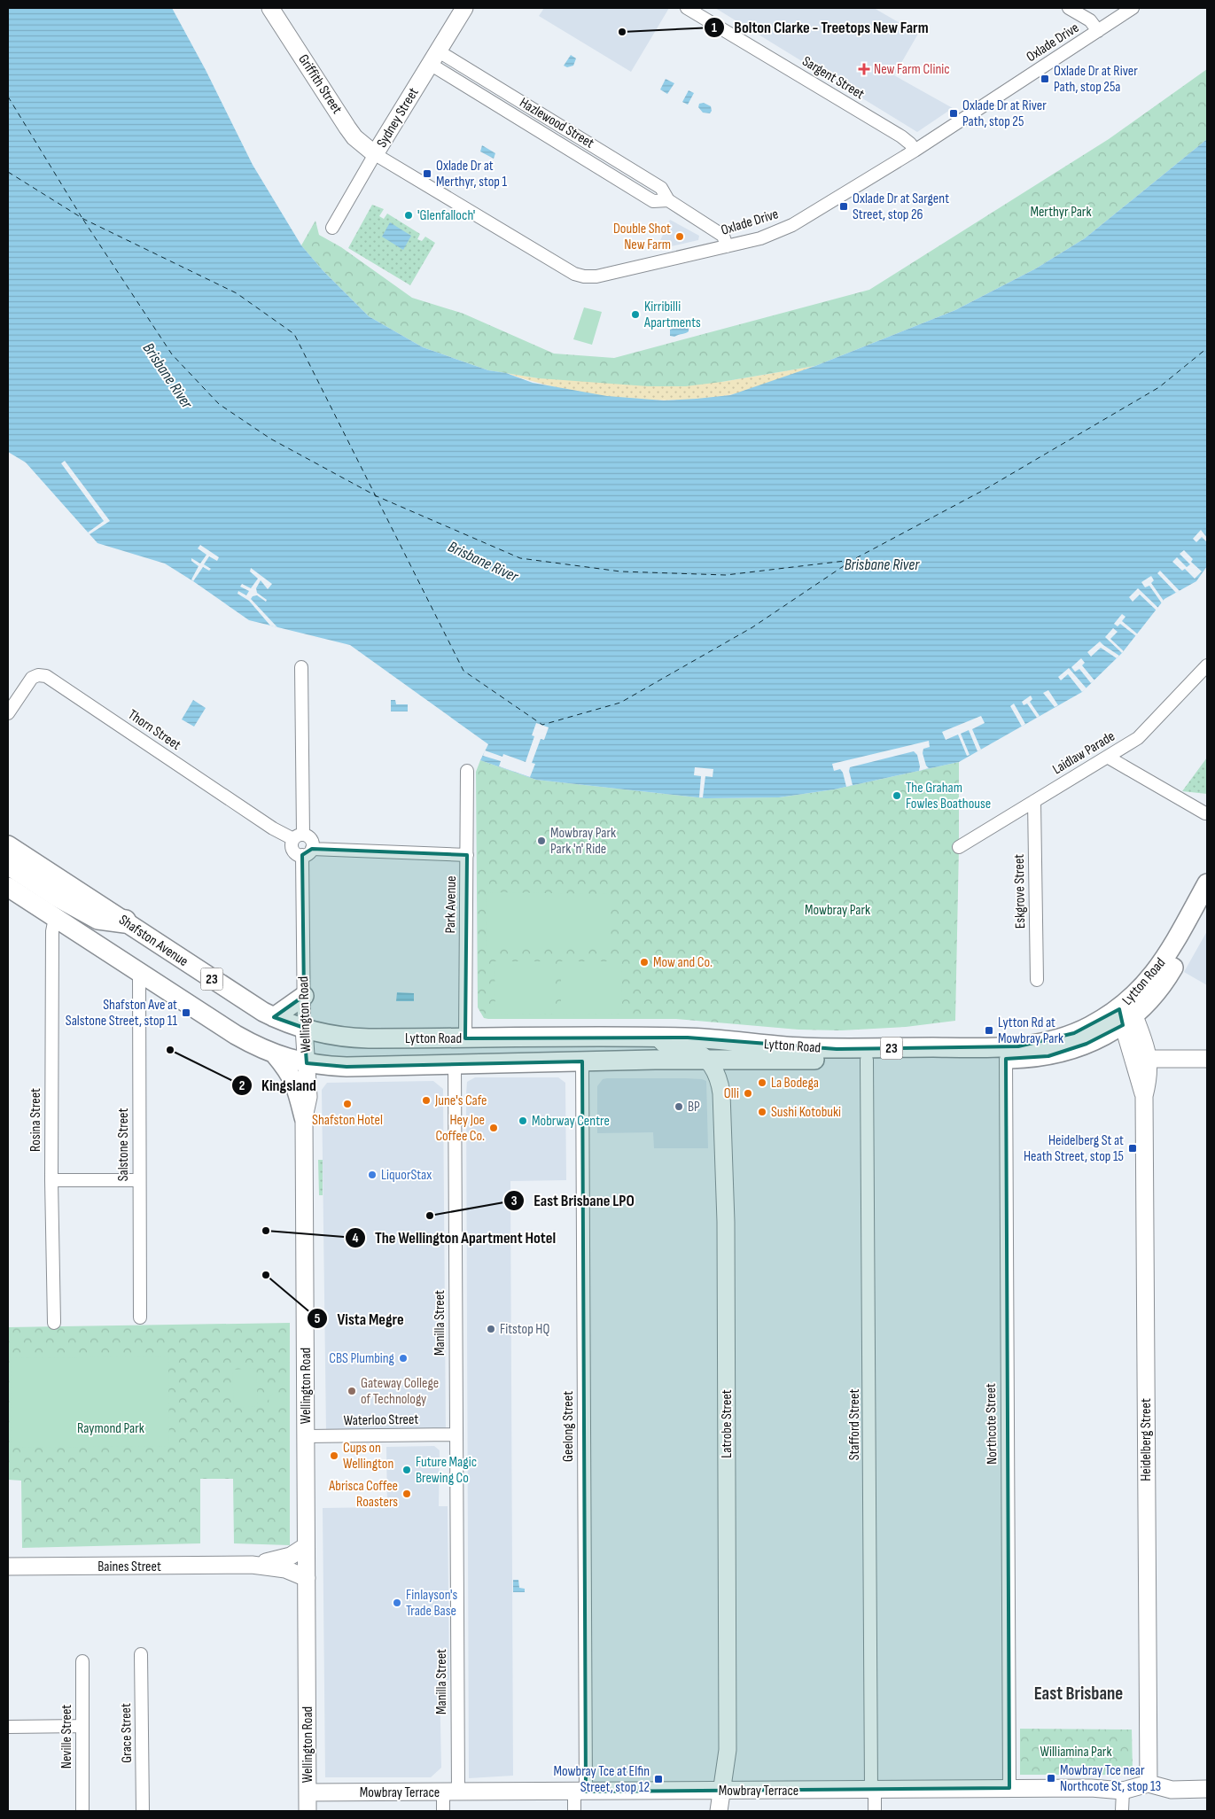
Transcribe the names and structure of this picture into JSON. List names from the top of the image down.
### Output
{
  "streets": {
    "main road": ["Shafston Avenue", "23", "Lytton Road"],
    "street": [
      "Oxlade Drive",
      "Sargent Street",
      "Griffith Street",
      "Sydney Street",
      "Hazlewood Street",
      "Thorn Street",
      "Laidlaw Parade",
      "Eskgrove Street",
      "Park Avenue",
      "Wellington Road",
      "Rosina Street",
      "Salstone Street",
      "Manilla Street",
      "Waterloo Street",
      "Latrobe Street",
      "Northcote Street",
      "Stafford Street",
      "Geelong Street",
      "Heidelberg Street",
      "Baines Street",
      "Grace Street",
      "Neville Street",
      "Mowbray Terrace"
    ]
  },
  "crossings": [
    ["Oxlade Drive", "Sargent Street"],
    ["Oxlade Drive", "Griffith Street"],
    ["Oxlade Drive", "Sydney Street"],
    ["Oxlade Drive", "Hazlewood Street"],
    ["Griffith Street", "Sydney Street"],
    ["Sydney Street", "Hazlewood Street"],
    ["Laidlaw Parade", "Eskgrove Street"],
    ["Park Avenue", "Lytton Road"],
    ["Shafston Avenue", "Lytton Road"],
    ["Shafston Avenue", "Wellington Road"],
    ["23", "Lytton Road"],
    ["23", "Wellington Road"],
    ["23", "Rosina Street"],
    ["23", "Salstone Street"],
    ["Lytton Road", "Wellington Road"],
    ["Lytton Road", "Manilla Street"],
    ["Lytton Road", "Latrobe Street"],
    ["Lytton Road", "Northcote Street"],
    ["Lytton Road", "Stafford Street"],
    ["Lytton Road", "Geelong Street"],
    ["Lytton Road", "Heidelberg Street"],
    ["Wellington Road", "Waterloo Street"],
    ["Wellington Road", "Baines Street"],
    ["Wellington Road", "Mowbray Terrace"],
    ["Manilla Street", "Waterloo Street"],
    ["Manilla Street", "Mowbray Terrace"],
    ["Latrobe Street", "Mowbray Terrace"],
    ["Northcote Street", "Mowbray Terrace"],
    ["Stafford Street", "Mowbray Terrace"],
    ["Geelong Street", "Mowbray Terrace"],
    ["Heidelberg Street", "Mowbray Terrace"]
  ],
  "districts": ["East Brisbane"],
  "water": ["Brisbane River"],
  "parks": [
    "Merthyr Park",
    "Mowbray Park",
    "Raymond Park",
    "Williamina Park"
  ],
  "places": {
    "other": [
      "Bolton Clarke - Treetops New Farm",
      "'Glenfalloch'",
      "Double Shot New Farm",
      "Kirribilli Apartments",
      "The Graham Fowles Boathouse",
      "Mowbray Park Park 'n' Ride",
      "Mow and Co.",
      "Kingsland",
      "La Bodega",
      "Olli",
      "June's Cafe",
      "Shafston Hotel",
      "BP",
      "Sushi Kotobuki",
      "Mobrway Centre",
      "Hey Joe Coffee Co.",
      "LiquorStax",
      "East Brisbane LPO",
      "The Wellington Apartment Hotel",
      "Vista Megre",
      "Fitstop HQ",
      "CBS Plumbing",
      "Gateway College of Technology",
      "Cups on Wellington",
      "Future Magic Brewing Co",
      "Abrisca Coffee Roasters",
      "Finlayson's Trade Base"
    ],
    "health": ["New Farm Clinic"],
    "transit": [
      "Oxlade Dr at River Path, stop 25a",
      "Oxlade Dr at River Path, stop 25",
      "Oxlade Dr at Merthyr, stop 1",
      "Oxlade Dr at Sargent Street, stop 26",
      "Shafston Ave at Salstone Street, stop 11",
      "Lytton Rd at Mowbray Park",
      "Heidelberg St at Heath Street, stop 15",
      "Mowbray Tce near Northcote St, stop 13",
      "Mowbray Tce at Elfin Street, stop 12"
    ]
  }
}
